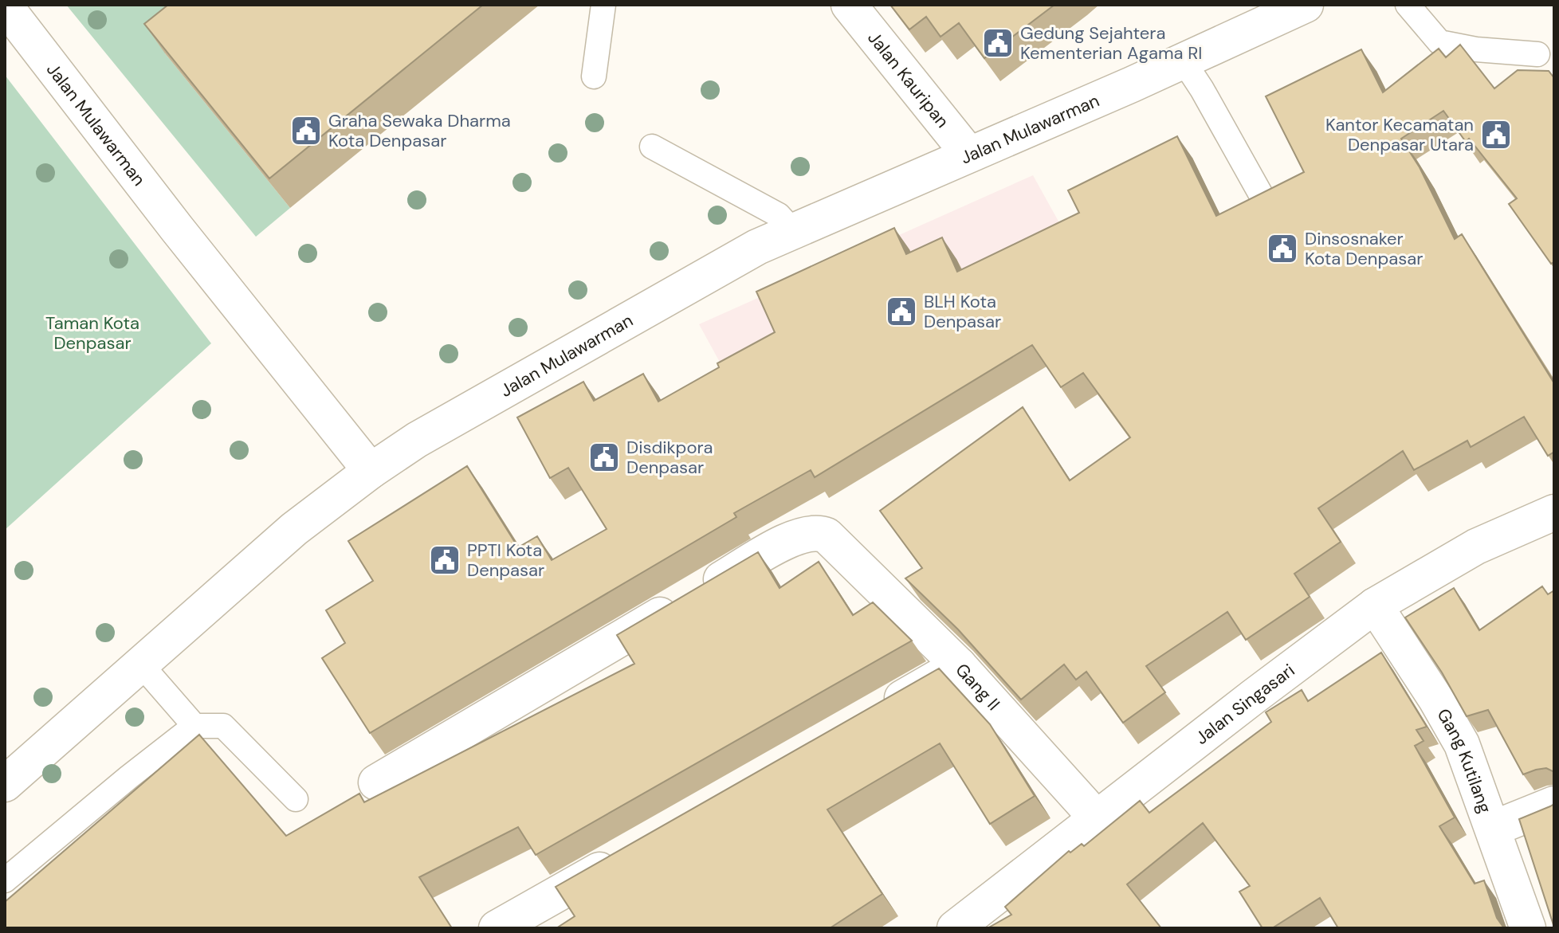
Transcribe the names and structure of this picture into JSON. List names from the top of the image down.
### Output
{
  "streets": {
    "street": [
      "Jalan Kauripan",
      "Jalan Mulawarman",
      "Gang II",
      "Jalan Singasari",
      "Gang Kutilang"
    ]
  },
  "crossings": [
    ["Jalan Kauripan", "Jalan Mulawarman"],
    ["Gang II", "Jalan Singasari"],
    ["Jalan Singasari", "Gang Kutilang"]
  ],
  "parks": ["Taman Kota Denpasar"],
  "places": {
    "public building": [
      "Gedung Sejahtera Kementerian Agama RI",
      "Graha Sewaka Dharma Kota Denpasar",
      "Kantor Kecamatan Denpasar Utara",
      "Dinsosnaker Kota Denpasar",
      "BLH Kota Denpasar",
      "Disdikpora Denpasar",
      "PPTI Kota Denpasar"
    ]
  }
}
